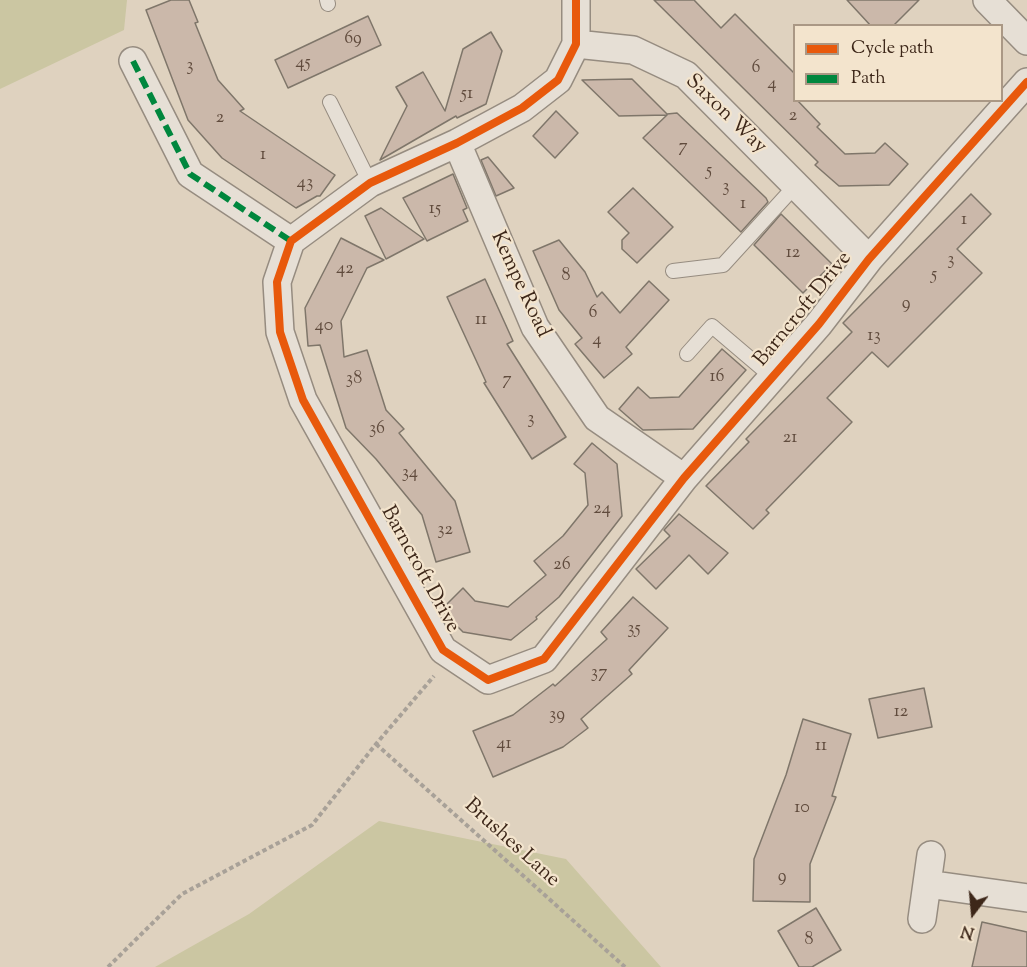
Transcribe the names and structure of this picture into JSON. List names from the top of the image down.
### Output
{
  "streets": {
    "street": ["Saxon Way", "Kempe Road", "Barncroft Drive"],
    "path": ["Brushes Lane"]
  },
  "crossings": [
    ["Saxon Way", "Barncroft Drive"],
    ["Kempe Road", "Barncroft Drive"]
  ],
  "house_numbers": [
    "69",
    "45",
    "3",
    "6",
    "4",
    "51",
    "2",
    "2",
    "7",
    "1",
    "5",
    "43",
    "3",
    "1",
    "15",
    "1",
    "12",
    "3",
    "42",
    "5",
    "8",
    "9",
    "6",
    "11",
    "40",
    "13",
    "4",
    "16",
    "38",
    "7",
    "3",
    "36",
    "21",
    "34",
    "24",
    "32",
    "26",
    "35",
    "37",
    "12",
    "39",
    "41",
    "11",
    "10",
    "9",
    "8"
  ],
  "legend": ["Cycle path", "Path"],
  "north": "bottom"
}
